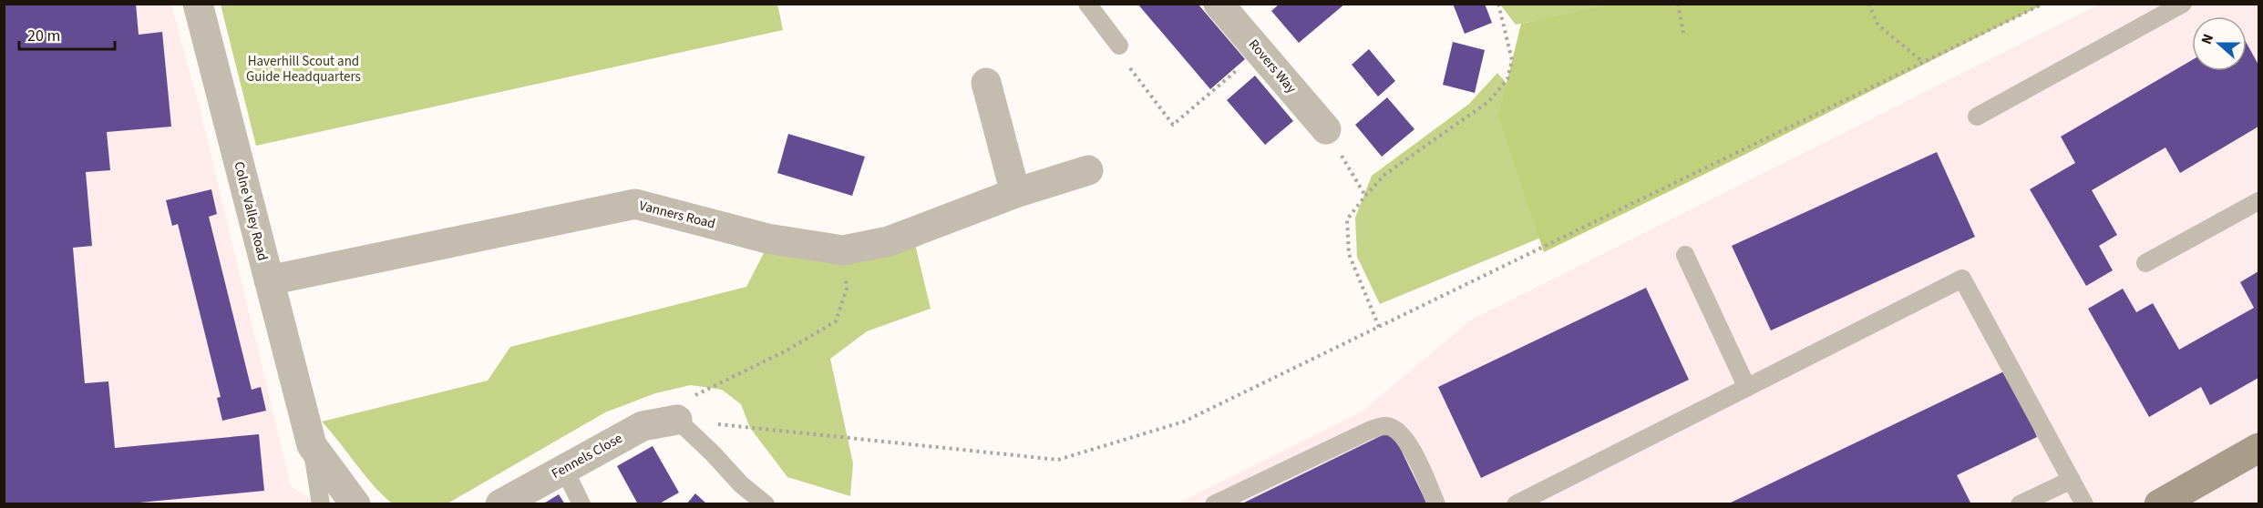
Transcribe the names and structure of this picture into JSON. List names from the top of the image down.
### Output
{
  "streets": {
    "street": [
      "Rovers Way",
      "Colne Valley Road",
      "Vanners Road",
      "Fennels Close"
    ]
  },
  "crossings": [
    ["Colne Valley Road", "Vanners Road"]
  ],
  "parks": ["Haverhill Scout and Guide Headquarters"],
  "scale_bar": "20 m",
  "north": "left"
}
